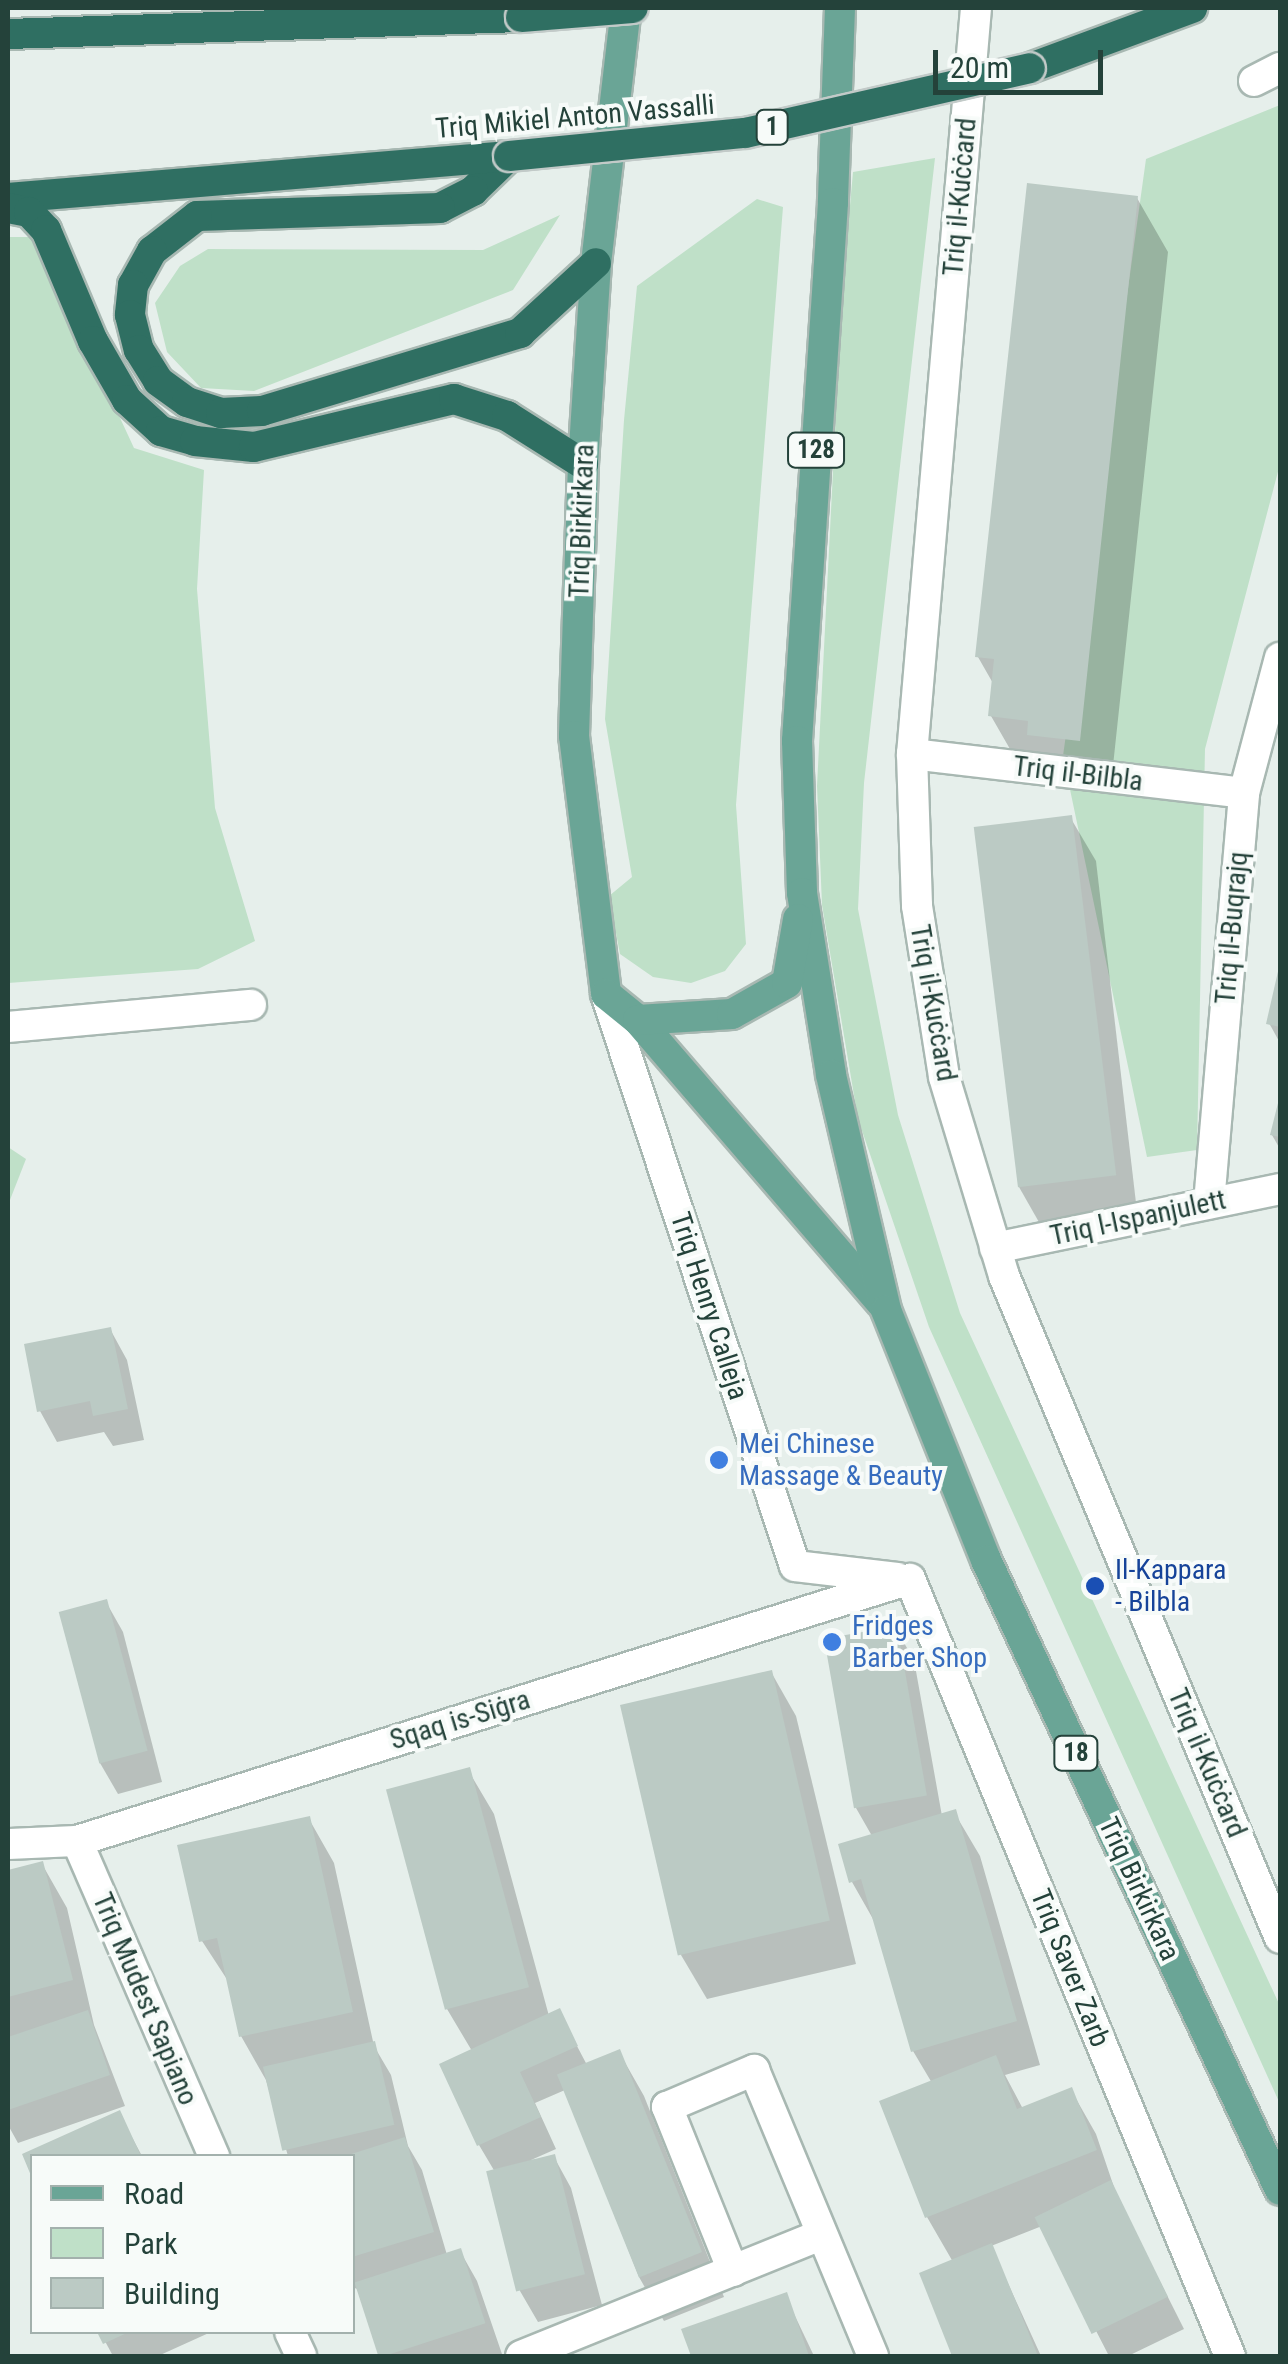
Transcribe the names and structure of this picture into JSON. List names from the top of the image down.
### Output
{
  "streets": {
    "highway": ["Triq Mikiel Anton Vassalli", "1"],
    "main road": ["128", "Triq Birkirkara", "18"],
    "street": [
      "Triq il-Kuċċard",
      "Triq il-Bilbla",
      "Triq il-Buqrajq",
      "Triq l-Ispanjulett",
      "Triq Henry Calleja",
      "Sqaq is-Siġra",
      "Triq Saver Zarb",
      "Triq Mudest Sapiano"
    ]
  },
  "crossings": [
    ["Triq il-Kuċċard", "Triq il-Bilbla"],
    ["Triq il-Kuċċard", "Triq l-Ispanjulett"],
    ["Triq Birkirkara", "Triq Henry Calleja"],
    ["Triq il-Bilbla", "Triq il-Buqrajq"],
    ["Triq il-Buqrajq", "Triq l-Ispanjulett"],
    ["Triq Henry Calleja", "Sqaq is-Siġra"],
    ["Triq Henry Calleja", "Triq Saver Zarb"],
    ["Sqaq is-Siġra", "Triq Saver Zarb"],
    ["Sqaq is-Siġra", "Triq Mudest Sapiano"]
  ],
  "places": ["Mei Chinese Massage & Beauty", "Il-Kappara - Bilbla", "Fridges Barber Shop"],
  "legend": ["Road", "Park", "Building"],
  "scale_bar": "20 m"
}
